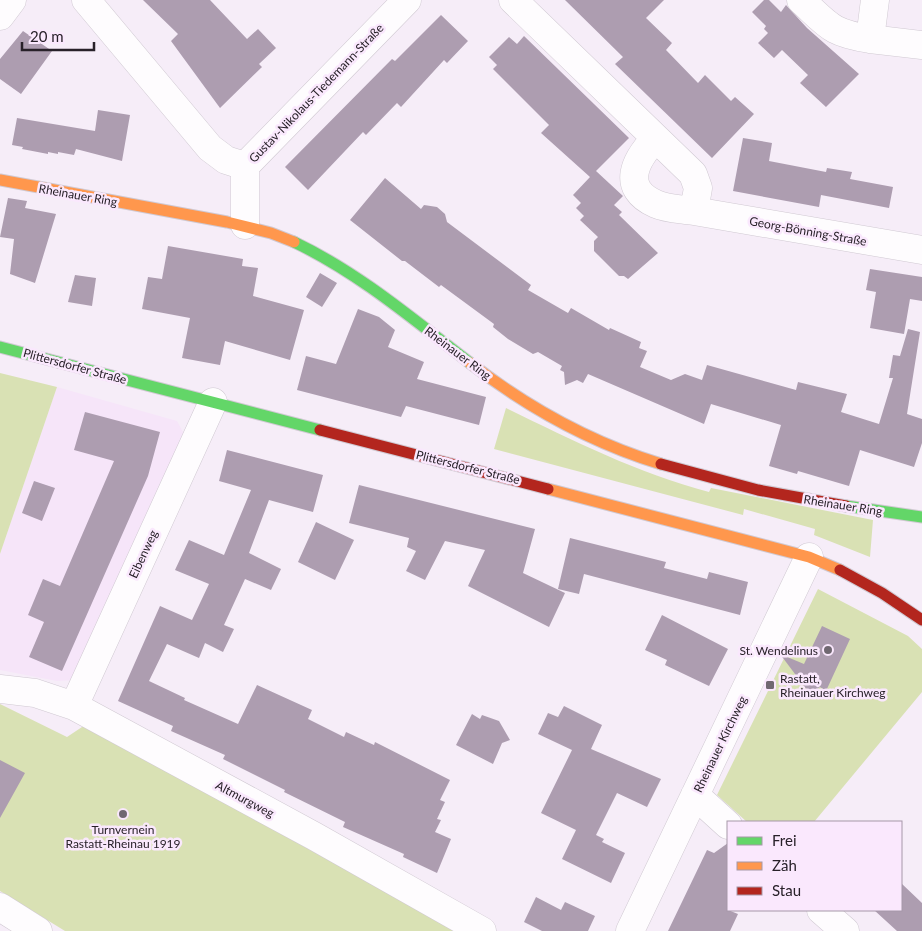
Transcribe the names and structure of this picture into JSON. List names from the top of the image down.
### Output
{
  "streets": {
    "street": [
      "Gustav-Nikolaus-Tiedemann-Straße",
      "Rheinauer Ring",
      "Georg-Bönning-Straße",
      "Plittersdorfer Straße",
      "Eibenweg",
      "Rheinauer Kirchweg",
      "Altmurgweg"
    ]
  },
  "crossings": [
    ["Gustav-Nikolaus-Tiedemann-Straße", "Rheinauer Ring"],
    ["Plittersdorfer Straße", "Eibenweg"],
    ["Plittersdorfer Straße", "Rheinauer Kirchweg"],
    ["Eibenweg", "Altmurgweg"]
  ],
  "places": {
    "other": ["St. Wendelinus", "Turnvernein Rastatt-Rheinau 1919"],
    "transit": ["Rastatt, Rheinauer Kirchweg"]
  },
  "legend": ["Frei", "Zäh", "Stau"],
  "scale_bar": "20 m"
}
